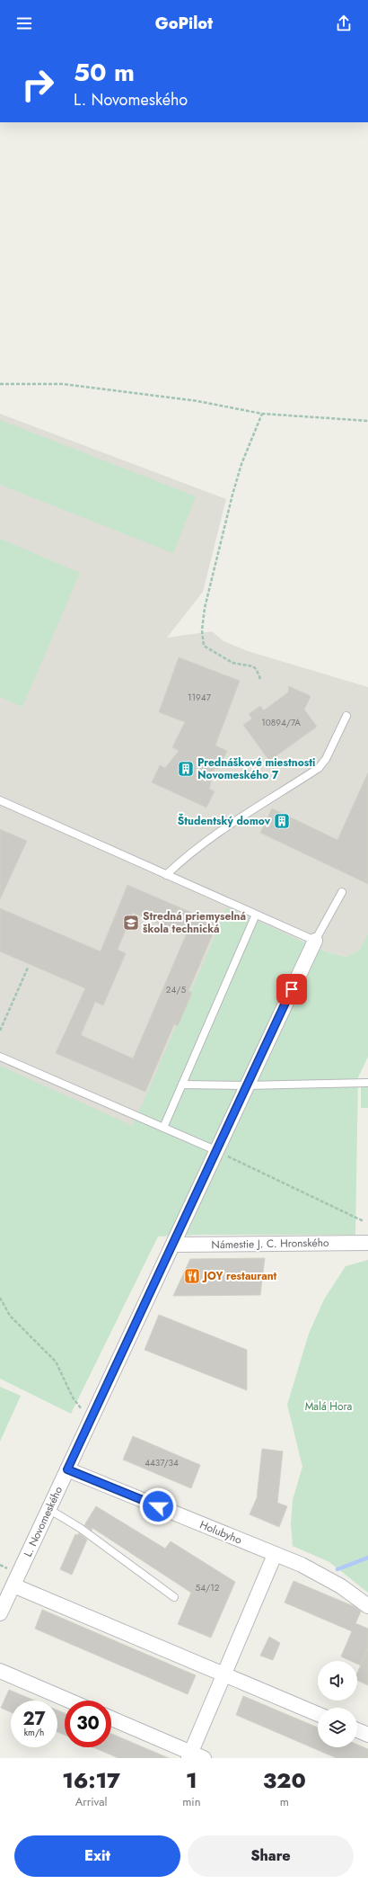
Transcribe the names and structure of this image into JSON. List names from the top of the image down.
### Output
{
  "streets": {
    "street": ["Námestie J. C. Hronského", "L. Novomeského", "Holubyho"]
  },
  "crossings": [
    ["Námestie J. C. Hronského", "L. Novomeského"],
    ["L. Novomeského", "Holubyho"]
  ],
  "parks": ["Malá Hora"],
  "places": {
    "building": ["Prednáškové miestnosti Novomeského 7", "Študentský domov"],
    "school or university": ["Stredná priemyselná škola technická"],
    "restaurant": ["JOY restaurant"]
  },
  "house_numbers": [
    "11947",
    "10894/7A",
    "24/5",
    "4437/34",
    "54/12"
  ],
  "page": {
    "header": "GoPilot",
    "turn": ["50 m", "L. Novomeského"],
    "speed": "27 km/h",
    "limit": "30",
    "eta": [
      "16:17",
      "Arrival",
      "1",
      "min",
      "320",
      "m"
    ],
    "buttons": ["Exit", "Share"]
  }
}
